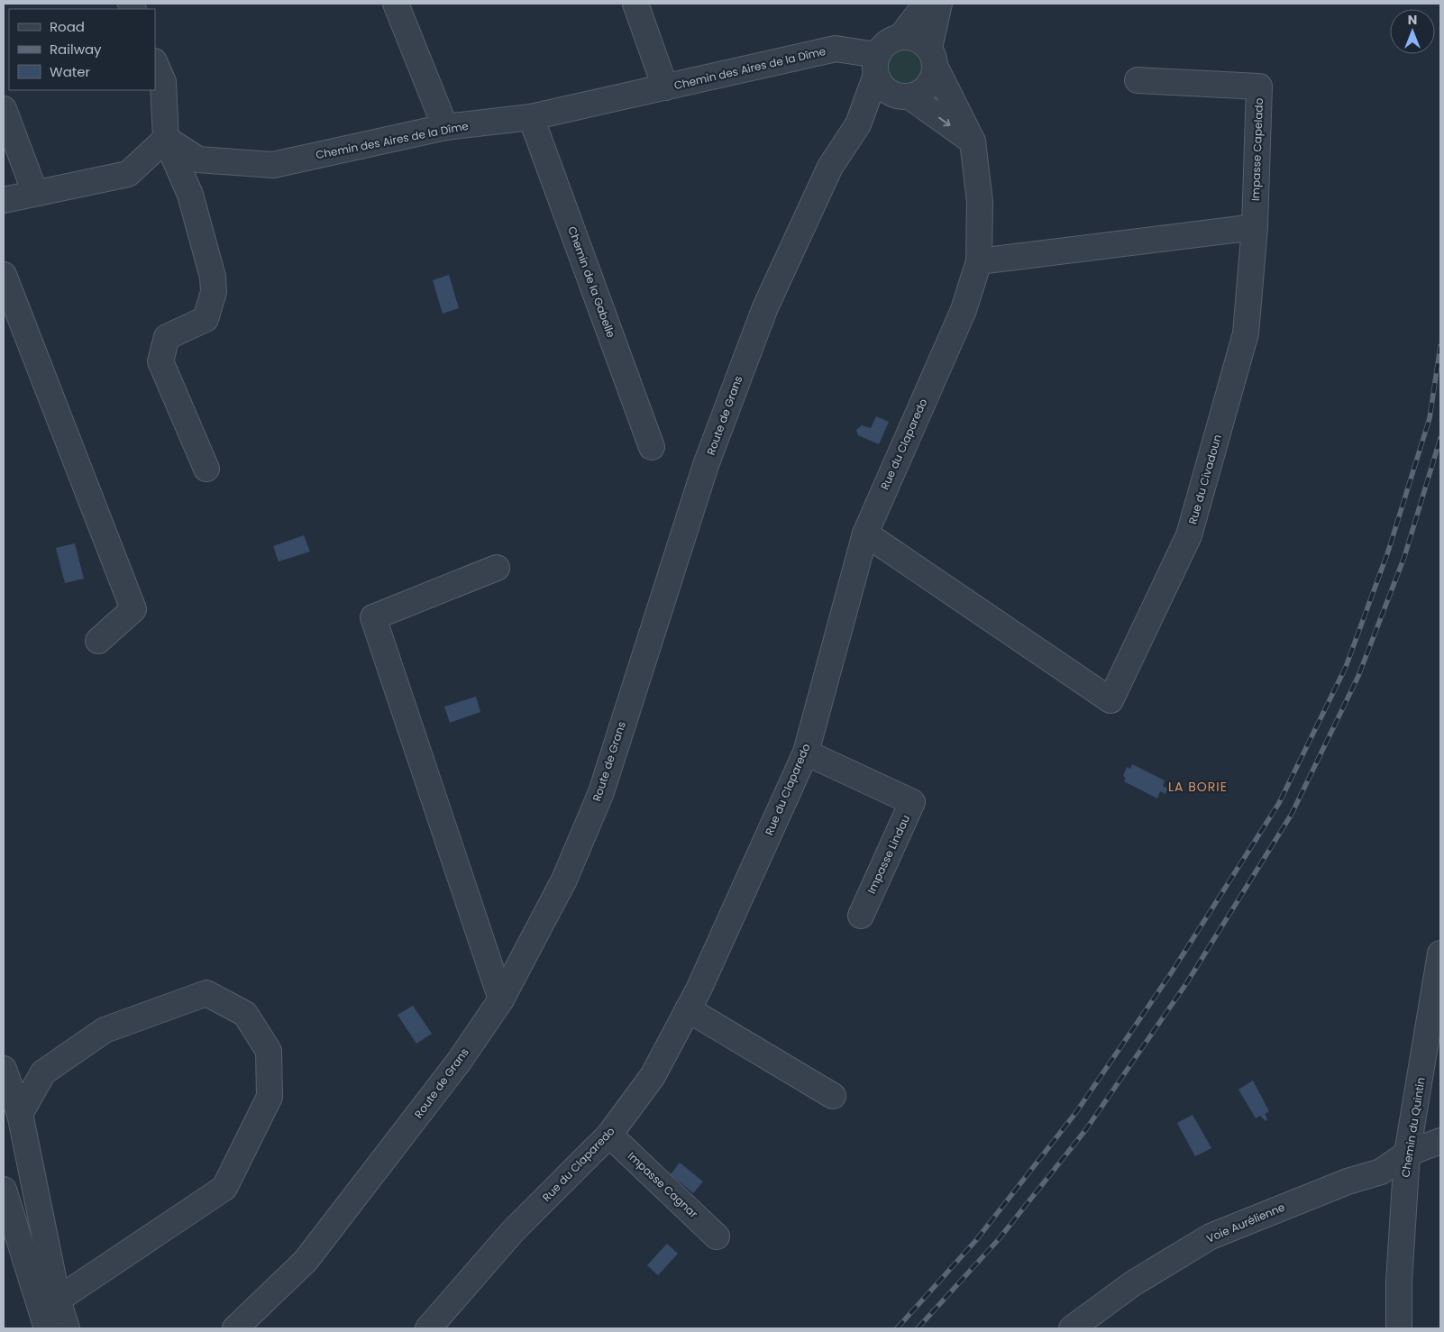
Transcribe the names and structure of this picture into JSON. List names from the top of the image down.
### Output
{
  "streets": {
    "street": [
      "Chemin des Aires de la Dîme",
      "Impasse Capelado",
      "Chemin de la Gabelle",
      "Route de Grans",
      "Rue du Claparedo",
      "Rue du Civadoun",
      "Impasse Lindau",
      "Chemin du Quintin",
      "Impasse Cagnar",
      "Voie Aurélienne"
    ]
  },
  "crossings": [
    ["Chemin des Aires de la Dîme", "Chemin de la Gabelle"],
    ["Chemin des Aires de la Dîme", "Route de Grans"],
    ["Chemin des Aires de la Dîme", "Rue du Claparedo"],
    ["Impasse Capelado", "Rue du Civadoun"],
    ["Route de Grans", "Rue du Claparedo"],
    ["Rue du Claparedo", "Rue du Civadoun"],
    ["Rue du Claparedo", "Impasse Lindau"],
    ["Rue du Claparedo", "Impasse Cagnar"],
    ["Chemin du Quintin", "Voie Aurélienne"]
  ],
  "districts": ["LA BORIE"],
  "legend": ["Road", "Railway", "Water"],
  "north": "top"
}
